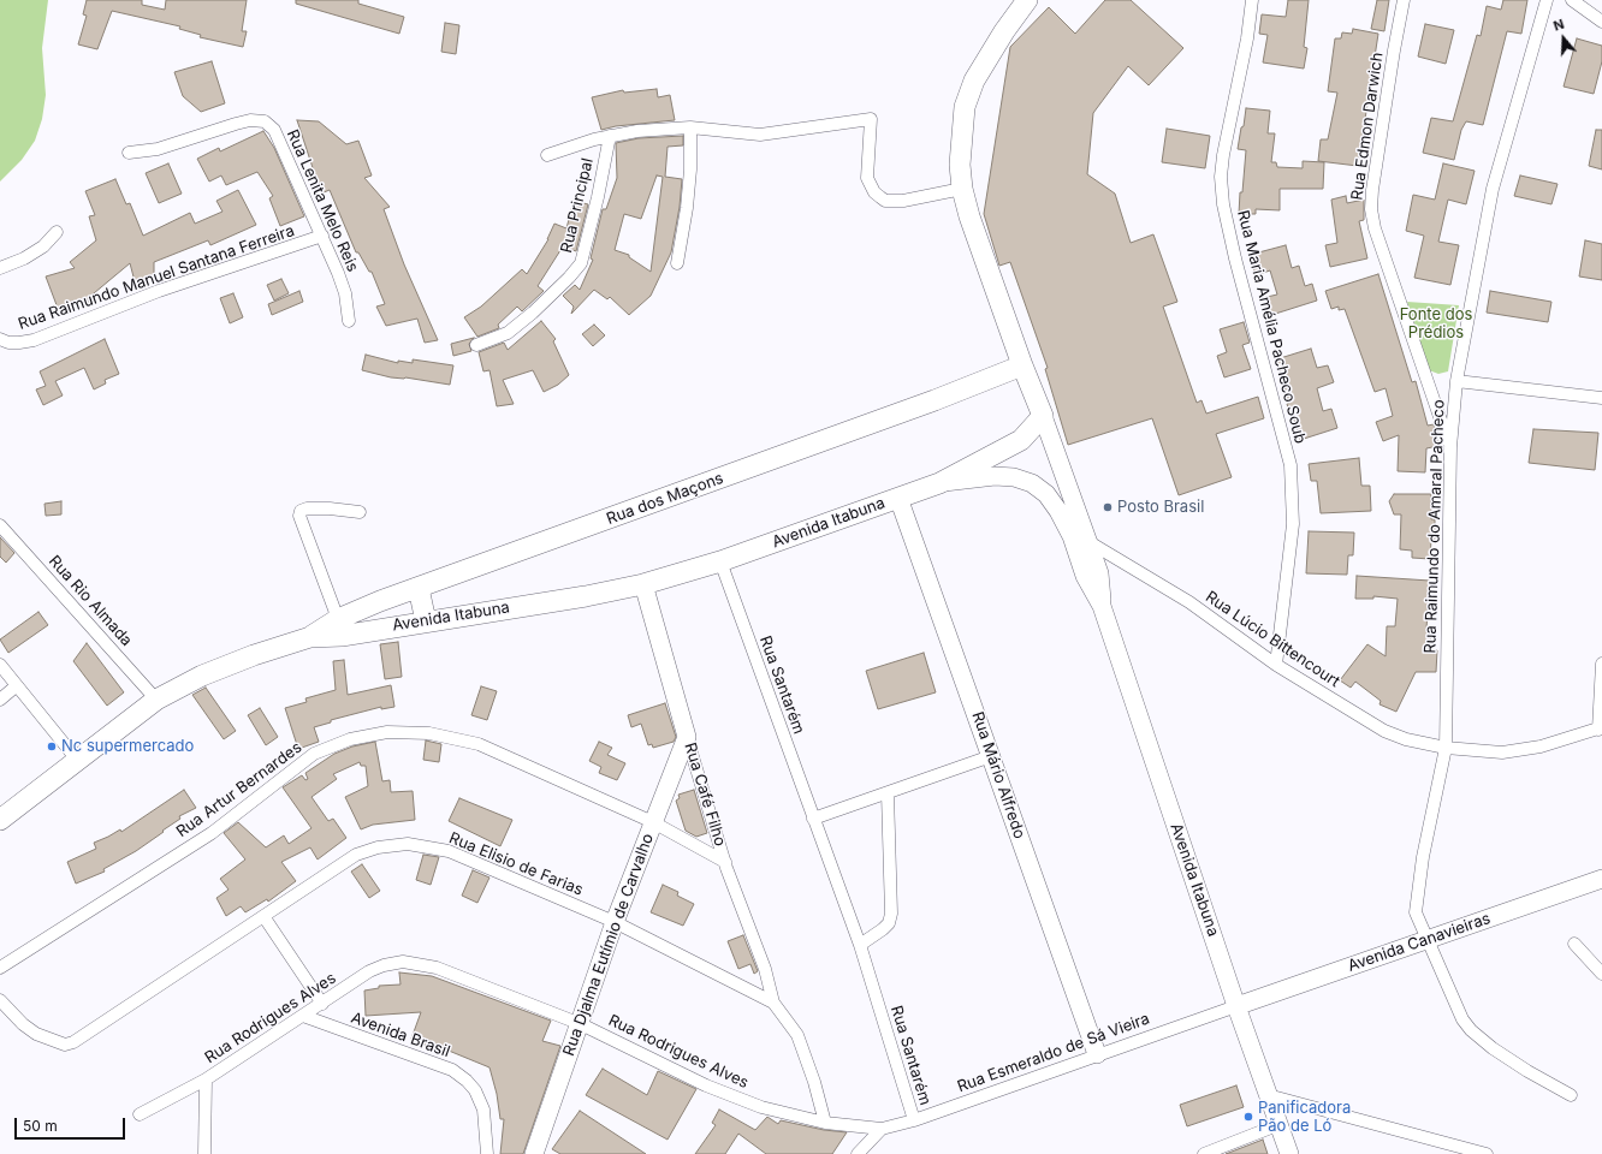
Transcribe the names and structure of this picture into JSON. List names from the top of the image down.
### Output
{
  "streets": {
    "main road": ["Rua dos Maçons", "Avenida Itabuna"],
    "street": [
      "Rua Edmon Darwich",
      "Rua Lenita Melo Reis",
      "Rua Principal",
      "Rua Raimundo Manuel Santana Ferreira",
      "Rua Maria Amélia Pacheco Soub",
      "Rua Raimundo do Amaral Pacheco",
      "Rua Rio Almada",
      "Rua Lúcio Bittencourt",
      "Rua Santarém",
      "Rua Mário Alfredo",
      "Rua Artur Bernardes",
      "Rua Café Filho",
      "Rua Elisio de Farias",
      "Avenida Canavieiras",
      "Rua Djalma Eutímio de Carvalho",
      "Rua Rodrigues Alves",
      "Avenida Brasil",
      "Rua Esmeraldo de Sá Vieira"
    ]
  },
  "crossings": [
    ["Rua Edmon Darwich", "Rua Raimundo do Amaral Pacheco"],
    ["Rua Lenita Melo Reis", "Rua Raimundo Manuel Santana Ferreira"],
    ["Rua Maria Amélia Pacheco Soub", "Rua Lúcio Bittencourt"],
    ["Rua dos Maçons", "Avenida Itabuna"],
    ["Avenida Itabuna", "Rua Rio Almada"],
    ["Avenida Itabuna", "Rua Lúcio Bittencourt"],
    ["Avenida Itabuna", "Rua Santarém"],
    ["Avenida Itabuna", "Rua Mário Alfredo"],
    ["Avenida Itabuna", "Rua Café Filho"],
    ["Avenida Itabuna", "Avenida Canavieiras"],
    ["Avenida Itabuna", "Rua Esmeraldo de Sá Vieira"],
    ["Rua Raimundo do Amaral Pacheco", "Rua Lúcio Bittencourt"],
    ["Rua Raimundo do Amaral Pacheco", "Avenida Canavieiras"],
    ["Rua Santarém", "Rua Esmeraldo de Sá Vieira"],
    ["Rua Mário Alfredo", "Rua Esmeraldo de Sá Vieira"],
    ["Rua Artur Bernardes", "Rua Café Filho"],
    ["Rua Artur Bernardes", "Rua Djalma Eutímio de Carvalho"],
    ["Rua Café Filho", "Rua Elisio de Farias"],
    ["Rua Café Filho", "Rua Djalma Eutímio de Carvalho"],
    ["Rua Elisio de Farias", "Rua Djalma Eutímio de Carvalho"],
    ["Avenida Canavieiras", "Rua Esmeraldo de Sá Vieira"],
    ["Rua Djalma Eutímio de Carvalho", "Rua Rodrigues Alves"],
    ["Rua Rodrigues Alves", "Avenida Brasil"],
    ["Rua Rodrigues Alves", "Rua Esmeraldo de Sá Vieira"]
  ],
  "parks": ["Fonte dos Prédios"],
  "places": ["Posto Brasil", "Nc supermercado", "Panificadora Pão de Ló"],
  "scale_bar": "50 m",
  "north": "top"
}
